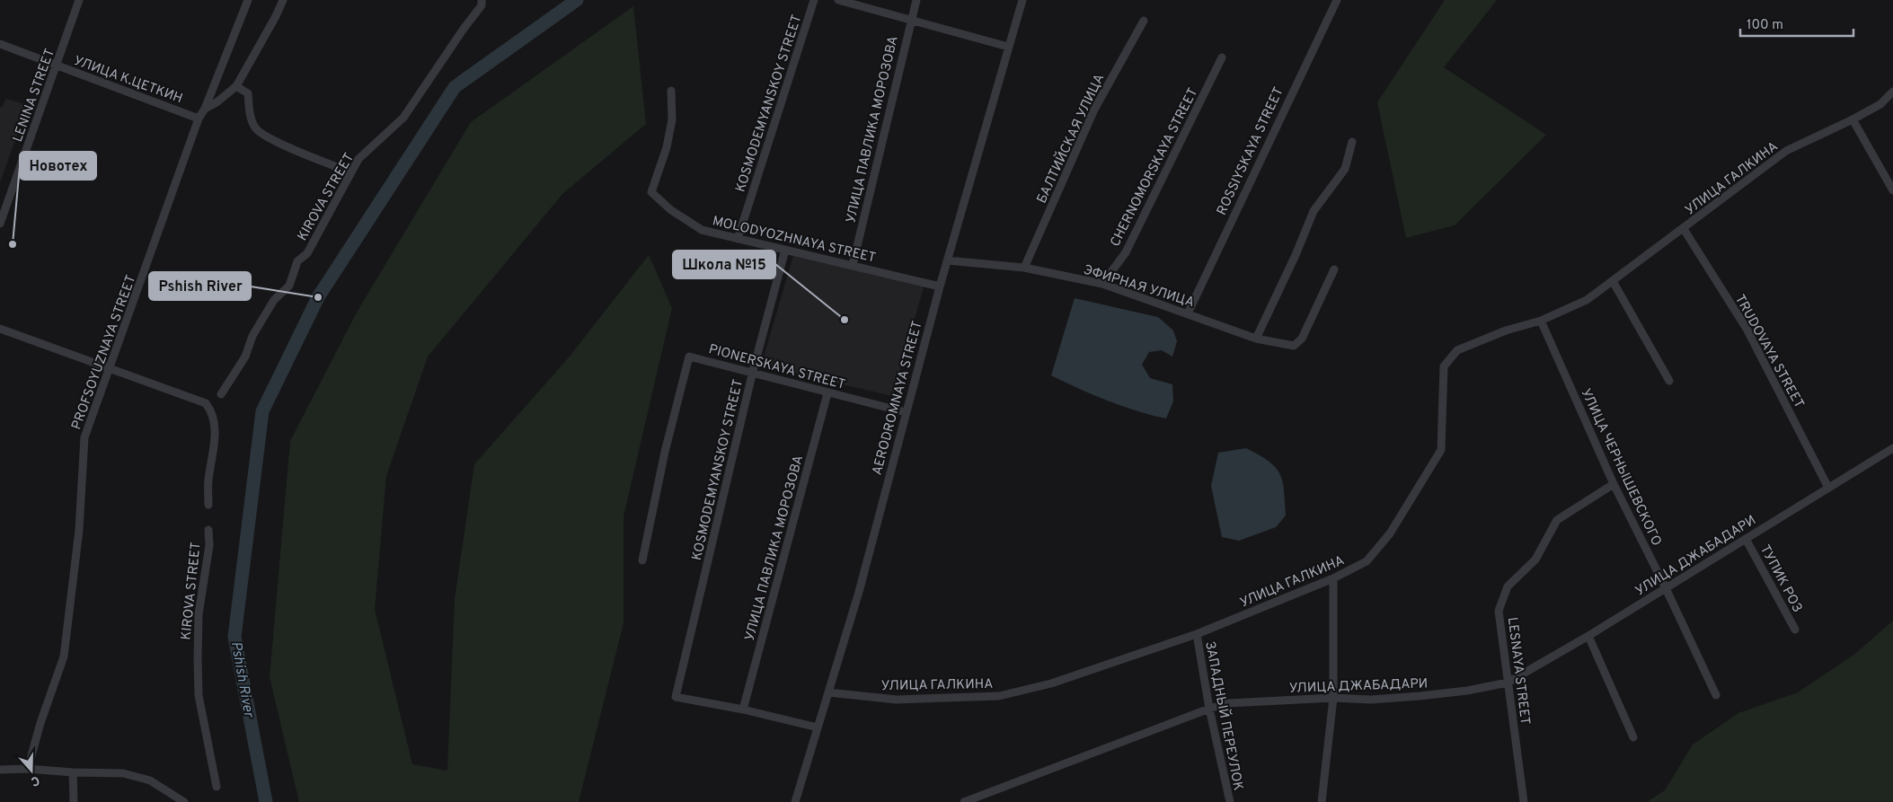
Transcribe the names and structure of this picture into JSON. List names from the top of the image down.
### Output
{
  "streets": {
    "street": [
      "УЛИЦА К.ЦЕТКИН",
      "LENINA STREET",
      "KOSMODEMYANSKOY STREET",
      "УЛИЦА ПАВЛИКА МОРОЗОВА",
      "БАЛТИЙСКАЯ УЛИЦА",
      "ROSSIYSKAYA STREET",
      "CHERNOMORSKAYA STREET",
      "УЛИЦА ГАЛКИНА",
      "KIROVA STREET",
      "MOLODYOZHNAYA STREET",
      "ЭФИРНАЯ УЛИЦА",
      "TRUDOVAYA STREET",
      "PROFSOYUZNAYA STREET",
      "PIONERSKAYA STREET",
      "AERODROMNAYA STREET",
      "УЛИЦА ЧЕРНЫШЕВСКОГО",
      "УЛИЦА ДЖАБАДАРИ",
      "ТУПИК РОЗ",
      "LESNAYA STREET",
      "ЗАПАДНЫЙ ПЕРЕУЛОК"
    ]
  },
  "crossings": [
    ["УЛИЦА К.ЦЕТКИН", "LENINA STREET"],
    ["УЛИЦА К.ЦЕТКИН", "PROFSOYUZNAYA STREET"],
    ["KOSMODEMYANSKOY STREET", "УЛИЦА ПАВЛИКА МОРОЗОВА"],
    ["KOSMODEMYANSKOY STREET", "MOLODYOZHNAYA STREET"],
    ["KOSMODEMYANSKOY STREET", "PIONERSKAYA STREET"],
    ["УЛИЦА ПАВЛИКА МОРОЗОВА", "MOLODYOZHNAYA STREET"],
    ["УЛИЦА ПАВЛИКА МОРОЗОВА", "PIONERSKAYA STREET"],
    ["БАЛТИЙСКАЯ УЛИЦА", "ЭФИРНАЯ УЛИЦА"],
    ["ROSSIYSKAYA STREET", "ЭФИРНАЯ УЛИЦА"],
    ["CHERNOMORSKAYA STREET", "ЭФИРНАЯ УЛИЦА"],
    ["УЛИЦА ГАЛКИНА", "TRUDOVAYA STREET"],
    ["УЛИЦА ГАЛКИНА", "AERODROMNAYA STREET"],
    ["УЛИЦА ГАЛКИНА", "УЛИЦА ЧЕРНЫШЕВСКОГО"],
    ["УЛИЦА ГАЛКИНА", "ЗАПАДНЫЙ ПЕРЕУЛОК"],
    ["MOLODYOZHNAYA STREET", "AERODROMNAYA STREET"],
    ["ЭФИРНАЯ УЛИЦА", "AERODROMNAYA STREET"],
    ["TRUDOVAYA STREET", "УЛИЦА ДЖАБАДАРИ"],
    ["PIONERSKAYA STREET", "AERODROMNAYA STREET"],
    ["УЛИЦА ЧЕРНЫШЕВСКОГО", "УЛИЦА ДЖАБАДАРИ"],
    ["УЛИЦА ЧЕРНЫШЕВСКОГО", "LESNAYA STREET"],
    ["УЛИЦА ДЖАБАДАРИ", "ТУПИК РОЗ"],
    ["УЛИЦА ДЖАБАДАРИ", "LESNAYA STREET"],
    ["УЛИЦА ДЖАБАДАРИ", "ЗАПАДНЫЙ ПЕРЕУЛОК"]
  ],
  "water": ["Pshish River"],
  "places": ["Новотех", "Pshish River", "Школа №15"],
  "scale_bar": "100 m",
  "north": "bottom"
}
